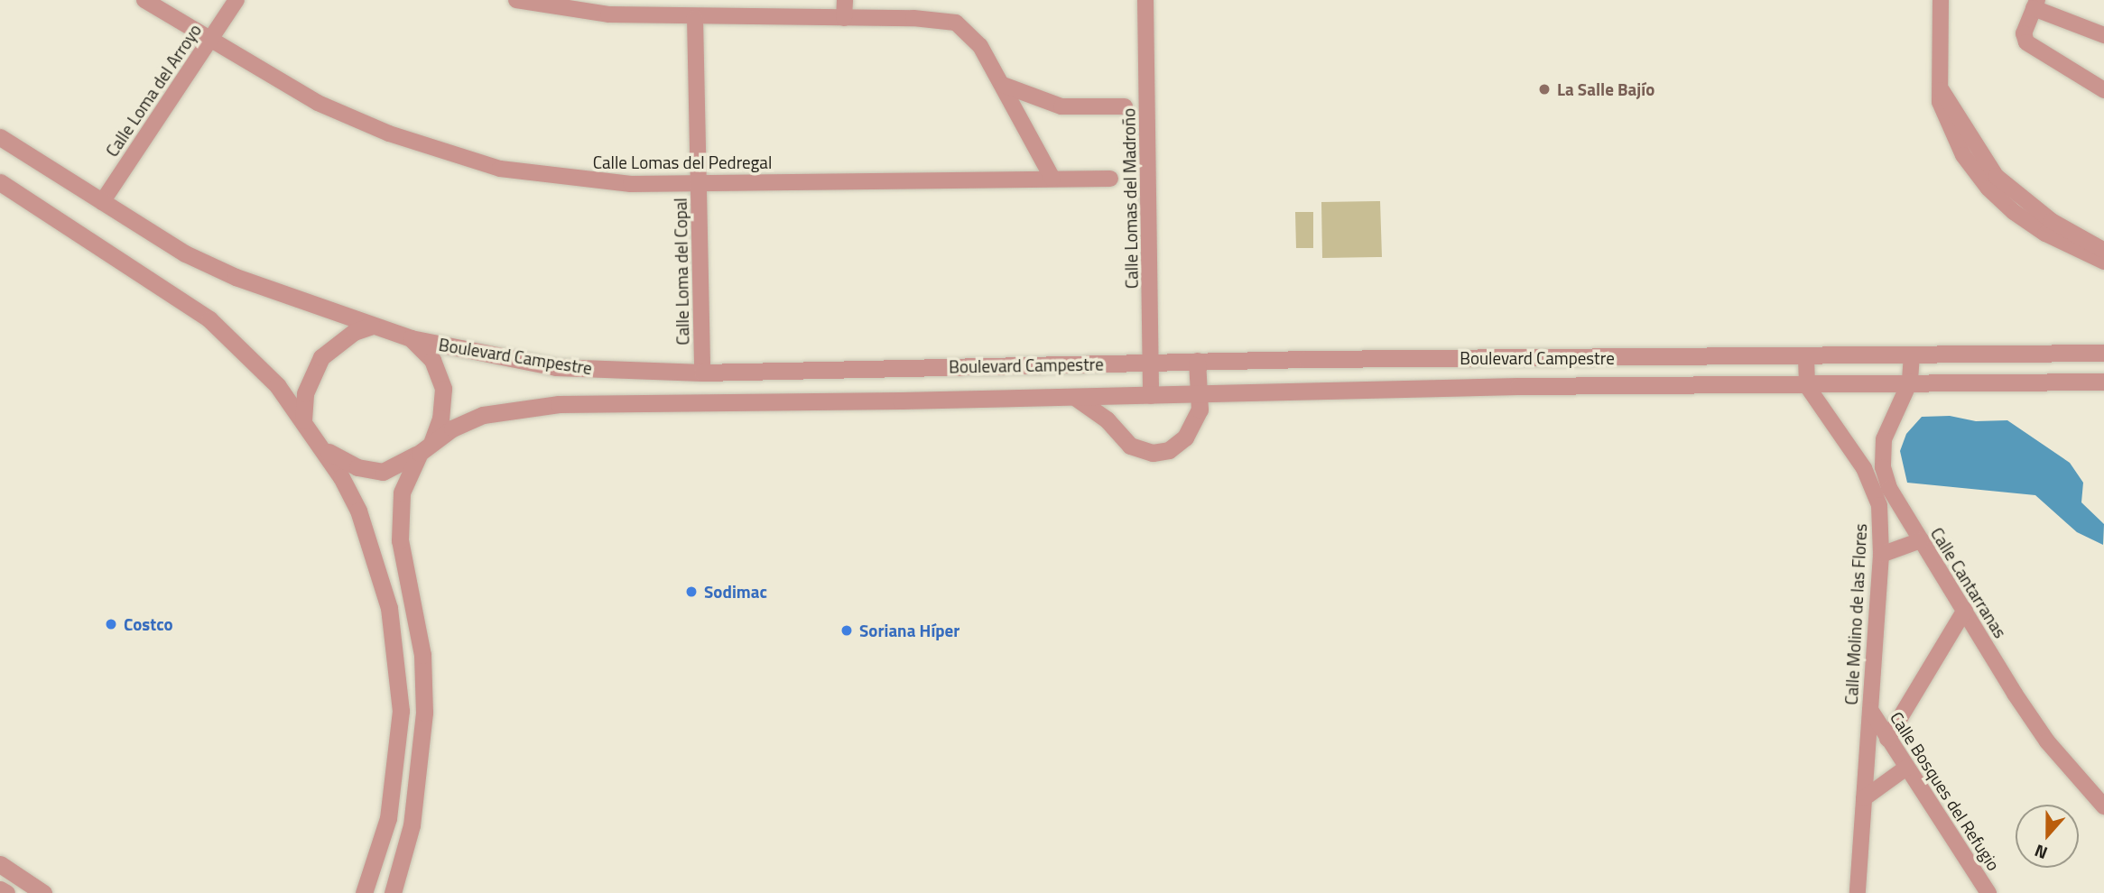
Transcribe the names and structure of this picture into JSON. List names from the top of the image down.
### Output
{
  "streets": {
    "street": [
      "Calle Loma del Arroyo",
      "Calle Lomas del Pedregal",
      "Calle Lomas del Madroño",
      "Calle Loma del Copal",
      "Boulevard Campestre",
      "Calle Cantarranas",
      "Calle Molino de las Flores",
      "Calle Bosques del Refugio"
    ]
  },
  "crossings": [
    ["Calle Loma del Arroyo", "Calle Lomas del Pedregal"],
    ["Calle Loma del Arroyo", "Boulevard Campestre"],
    ["Calle Lomas del Pedregal", "Calle Loma del Copal"],
    ["Calle Lomas del Madroño", "Boulevard Campestre"],
    ["Calle Loma del Copal", "Boulevard Campestre"],
    ["Boulevard Campestre", "Calle Cantarranas"],
    ["Boulevard Campestre", "Calle Molino de las Flores"],
    ["Calle Molino de las Flores", "Calle Bosques del Refugio"]
  ],
  "places": [
    "La Salle Bajío",
    "Sodimac",
    "Costco",
    "Soriana Híper"
  ],
  "north": "bottom"
}
